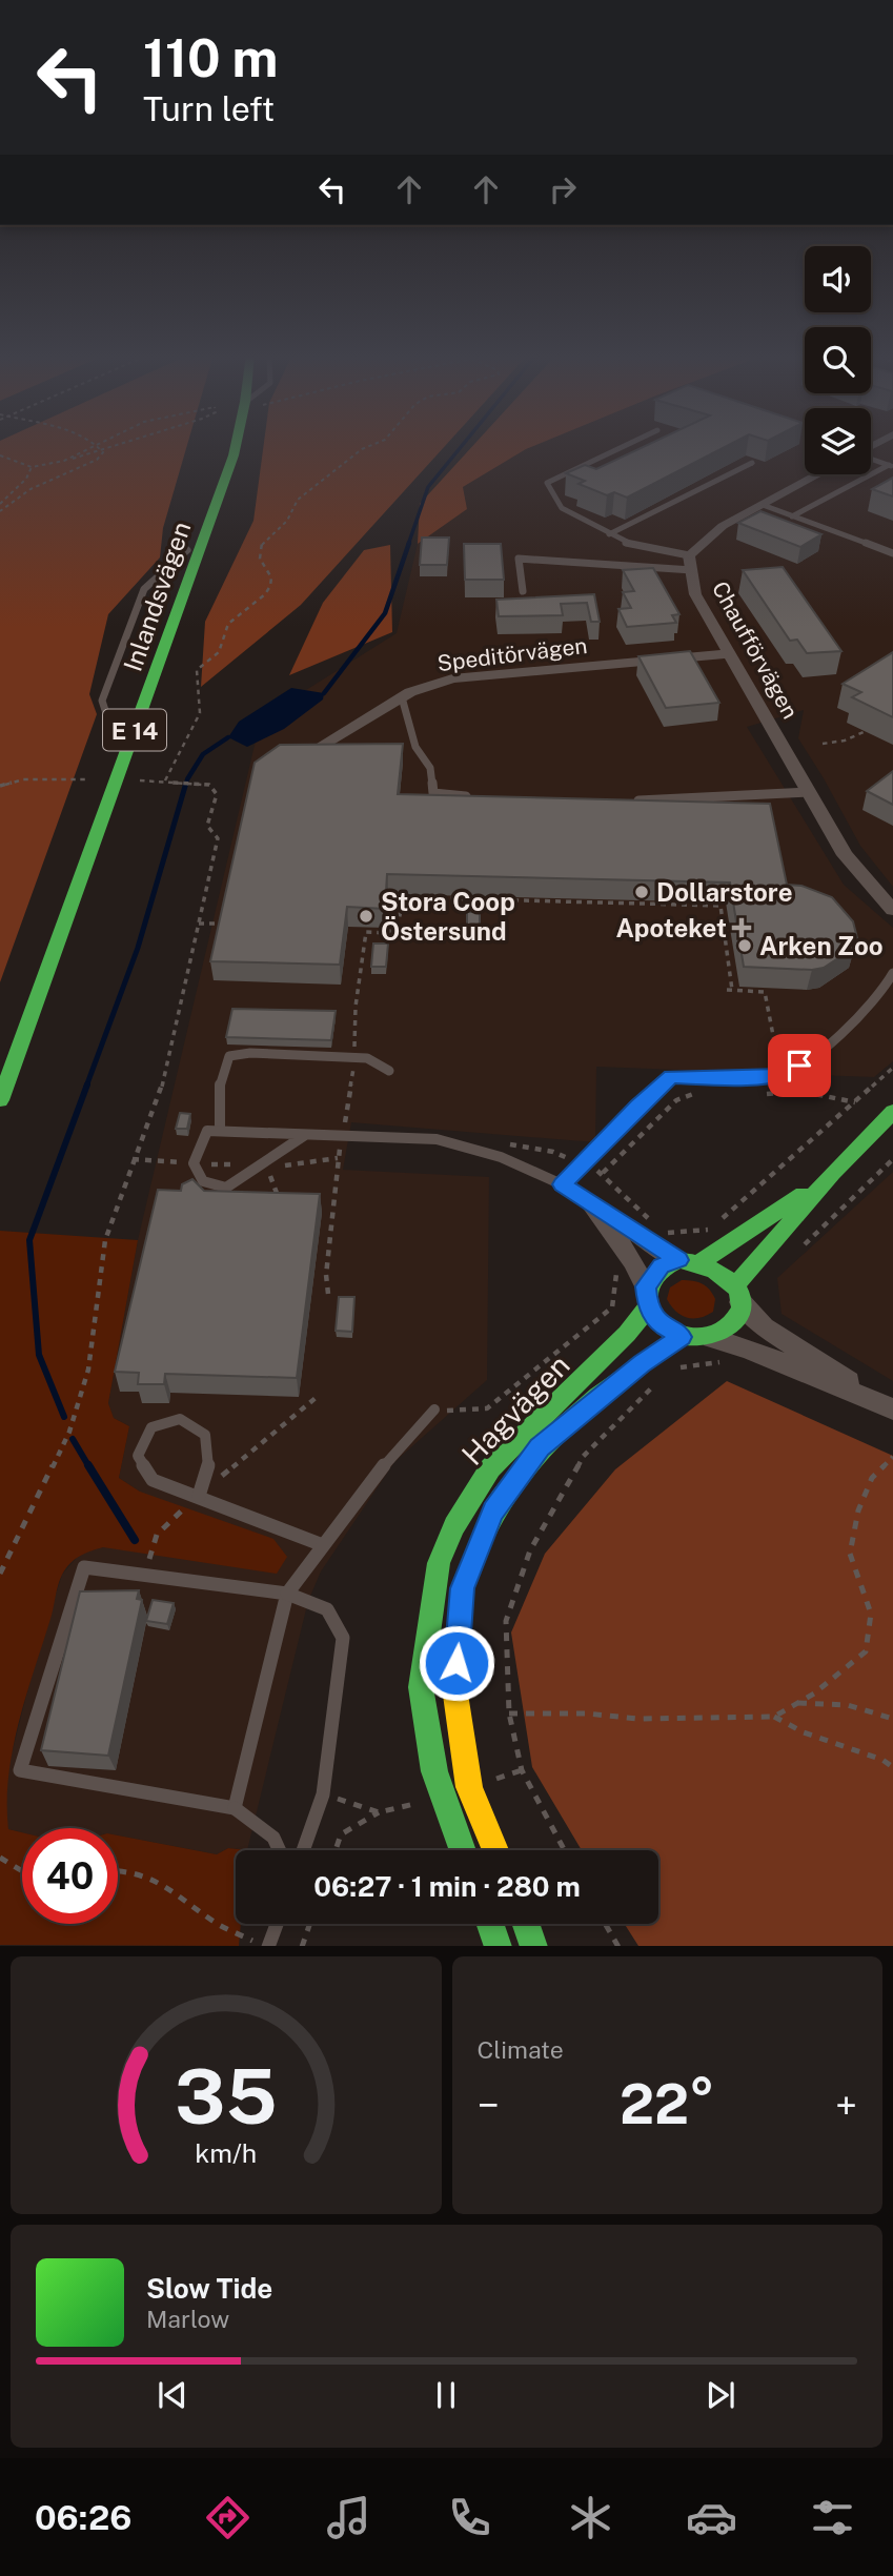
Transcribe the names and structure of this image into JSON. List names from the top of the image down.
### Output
{
  "streets": {
    "main road": ["Inlandsvägen", "E 14", "Hagvägen"],
    "street": ["Chaufförvägen", "Speditörvägen"]
  },
  "crossings": [
    ["Chaufförvägen", "Speditörvägen"]
  ],
  "places": {
    "other": ["Dollarstore", "Stora Coop Östersund", "Arken Zoo"],
    "health": ["Apoteket"]
  },
  "page": {
    "turn": ["110 m", "Turn left"],
    "limit": "40",
    "trip": "06:27 · 1 min · 280 m",
    "tile": "Climate",
    "heat": ["−", "22°", "+"],
    "song": ["Slow Tide", "Marlow"],
    "tabs": "06:26",
    "gauge": ["35", "km/h"]
  }
}
